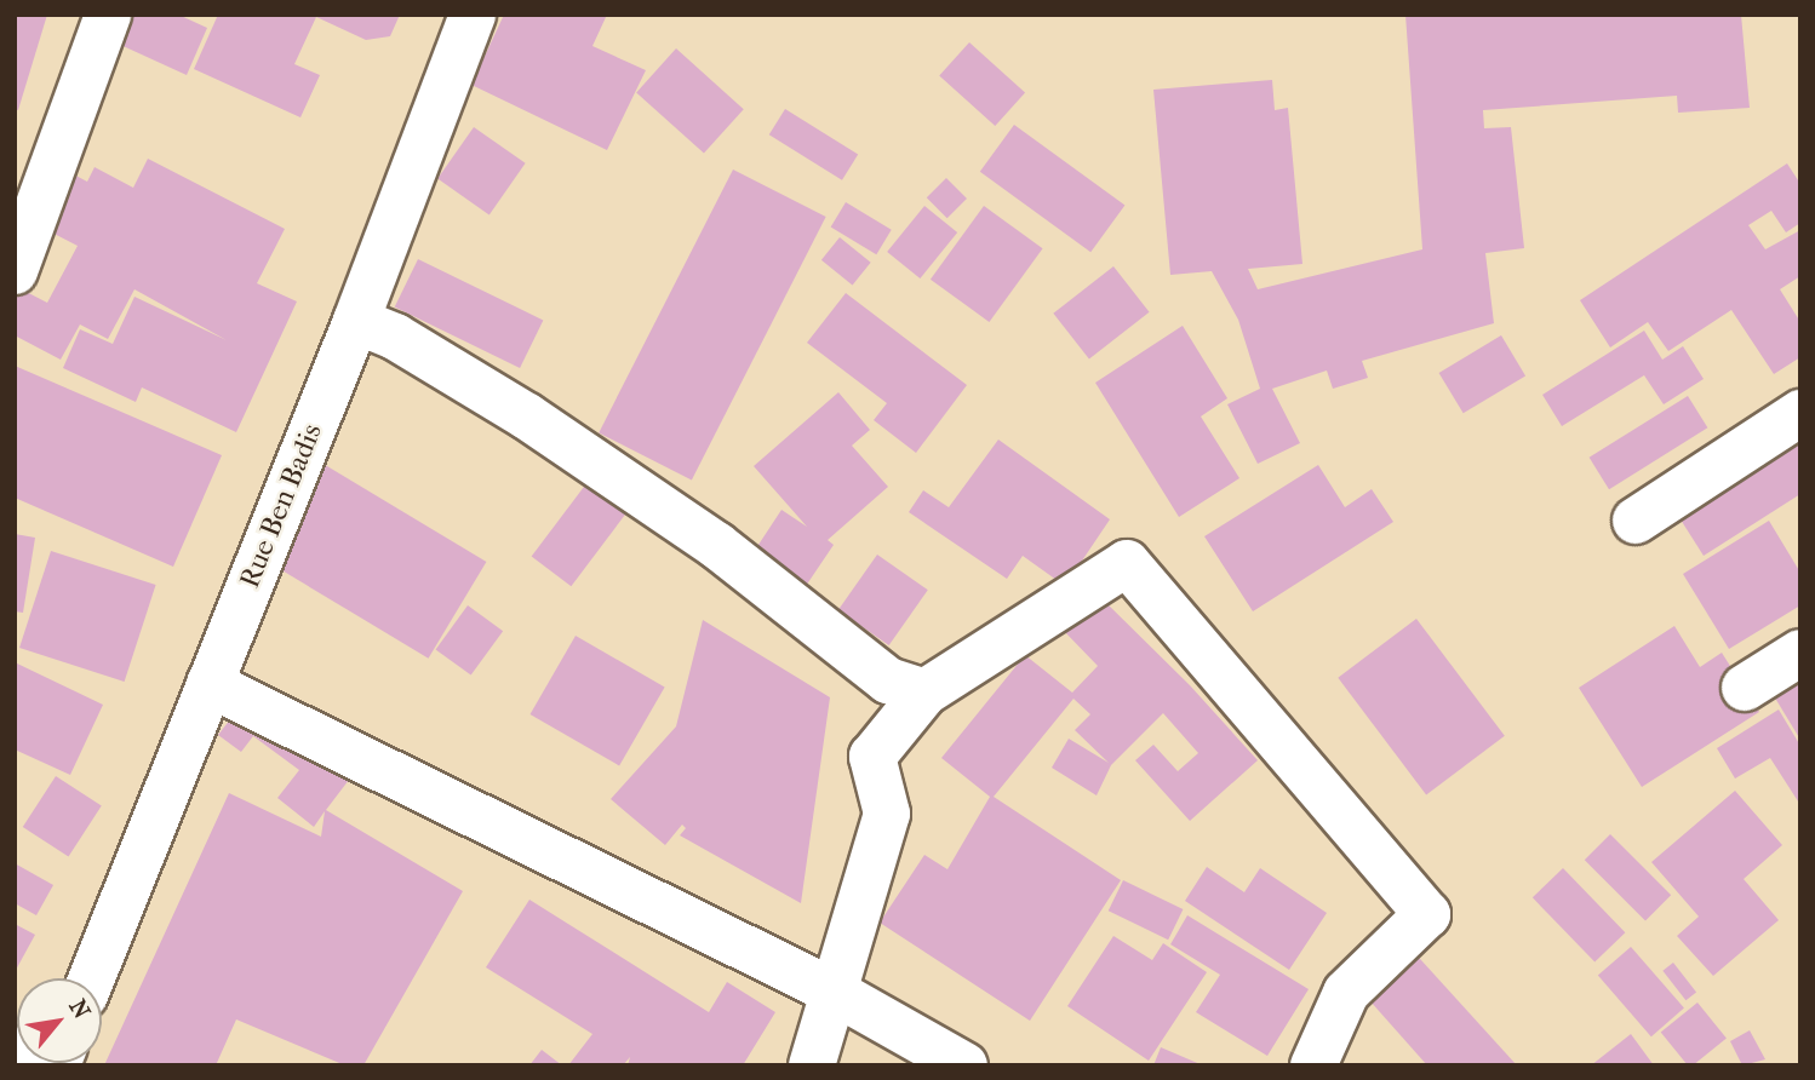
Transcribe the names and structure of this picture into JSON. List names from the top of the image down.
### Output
{
  "streets": {
    "street": ["Rue Ben Badis"]
  },
  "north": "top right"
}
